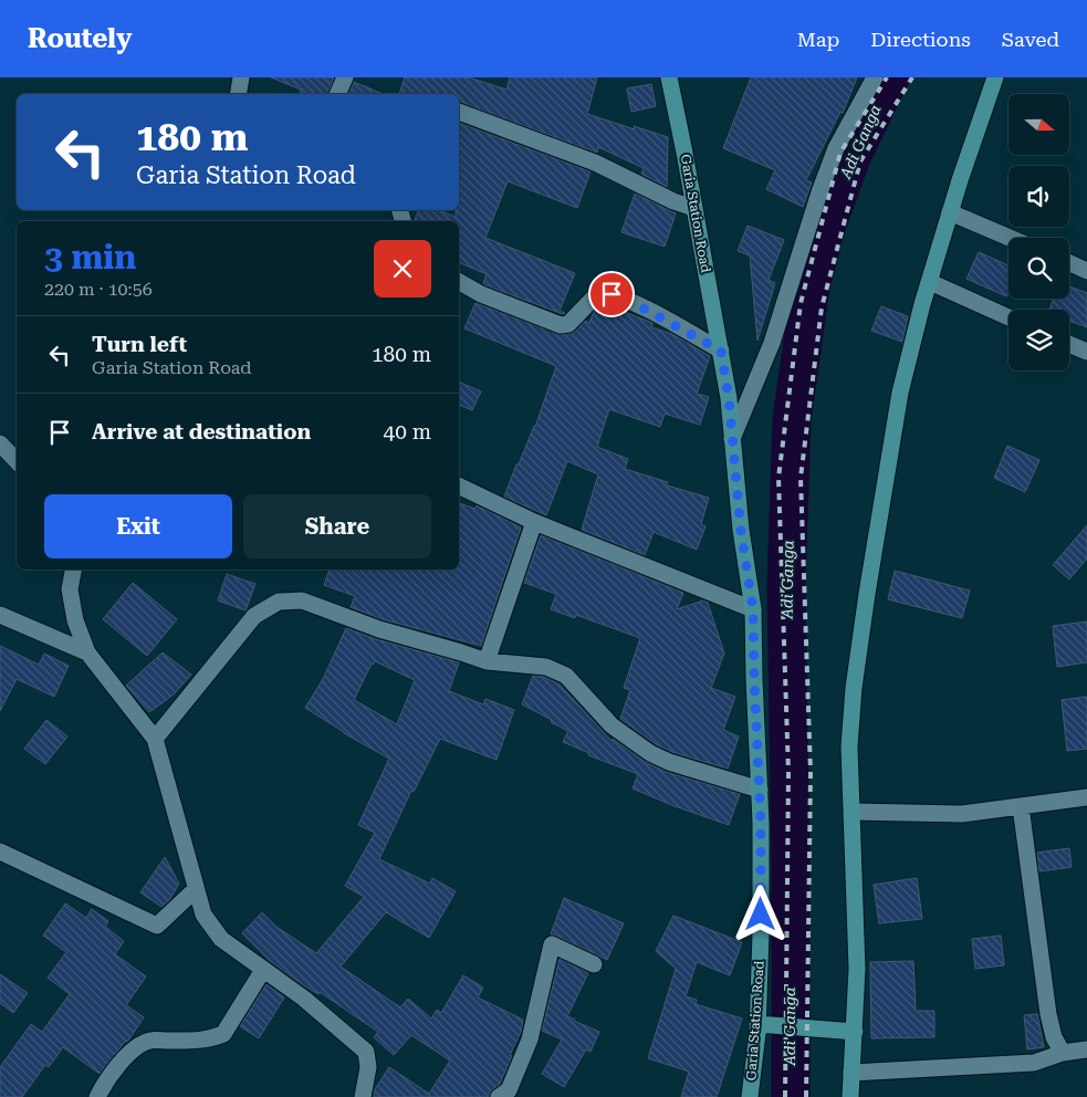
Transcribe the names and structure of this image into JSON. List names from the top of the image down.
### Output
{
  "streets": {
    "street": ["Garia Station Road"]
  },
  "water": ["Adi Ganga"],
  "north": "right",
  "page": {
    "header": "Routely",
    "nav": ["Map", "Directions", "Saved"],
    "turn": ["180 m", "Garia Station Road"],
    "heading": ["3 min", "220 m · 10:56"],
    "list": [
      {
        "name": "Turn left",
        "note": "Garia Station Road",
        "value": "180 m"
      },
      {
        "name": "Arrive at destination",
        "value": "40 m"
      }
    ],
    "buttons": ["Exit", "Share"]
  }
}
